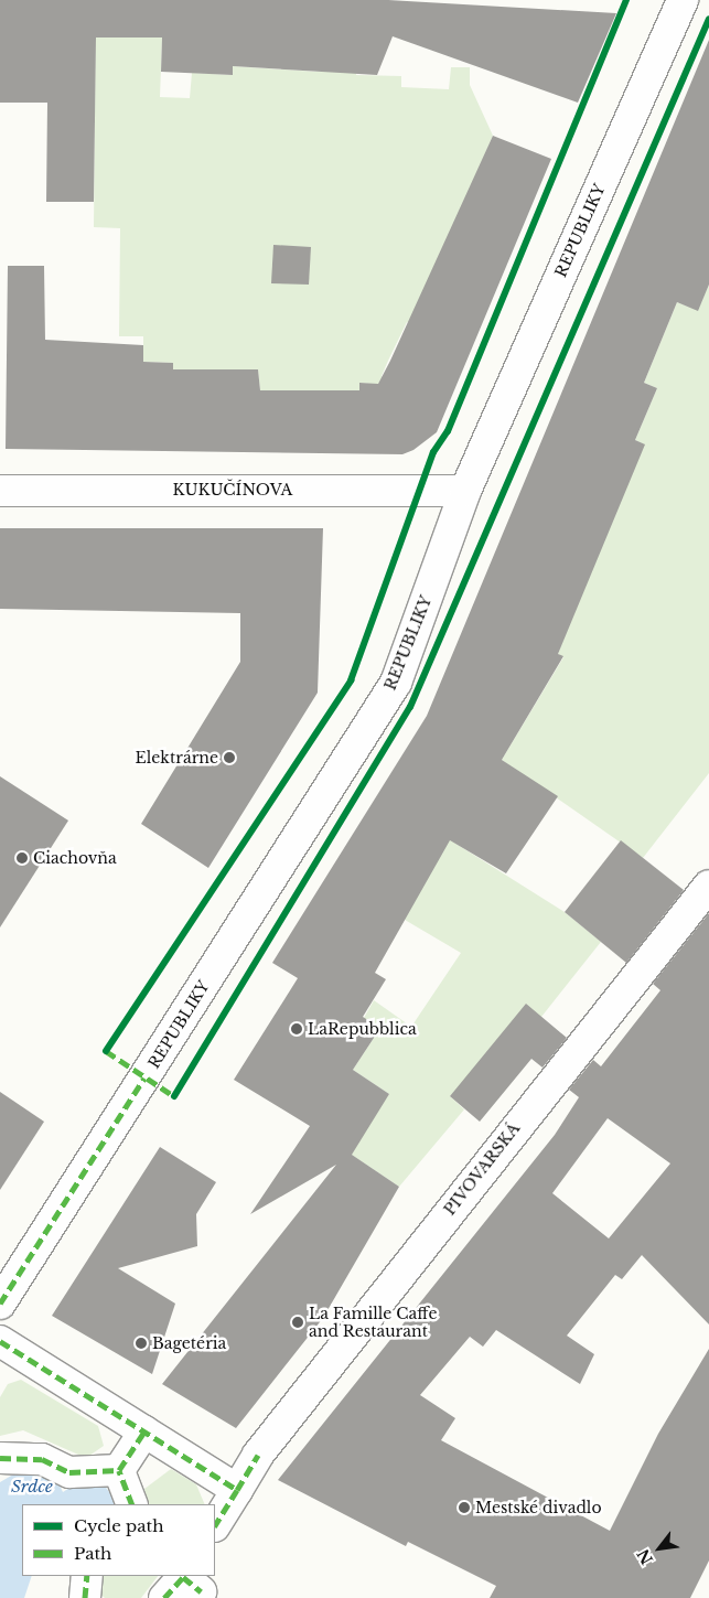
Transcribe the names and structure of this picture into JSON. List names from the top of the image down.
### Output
{
  "streets": {
    "street": ["REPUBLIKY", "KUKUČÍNOVA", "PIVOVARSKÁ"]
  },
  "crossings": [
    ["REPUBLIKY", "KUKUČÍNOVA"]
  ],
  "water": ["Srdce"],
  "places": [
    "Elektrárne",
    "Ciachovňa",
    "LaRepubblica",
    "La Famille Caffe and Restaurant",
    "Bagetéria",
    "Mestské divadlo"
  ],
  "legend": ["Cycle path", "Path"],
  "north": "bottom left"
}
